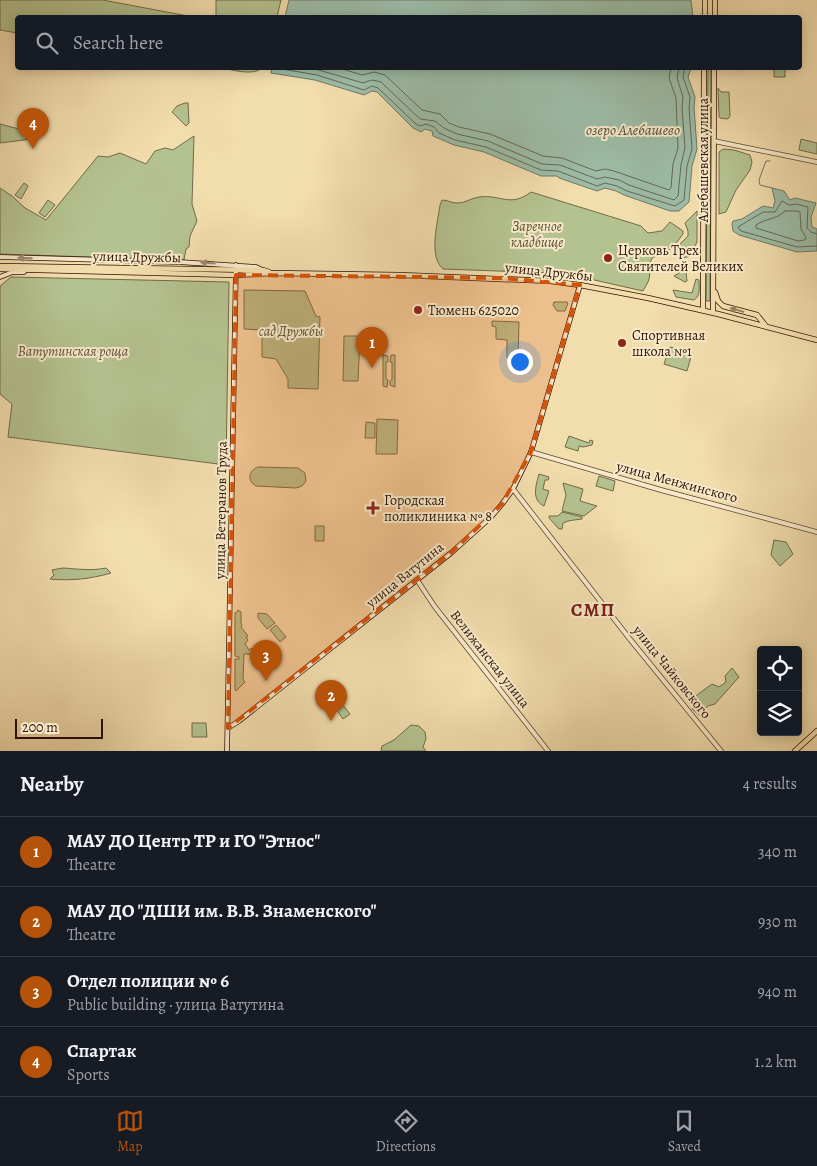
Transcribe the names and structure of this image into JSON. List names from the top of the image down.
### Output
{
  "streets": {
    "main road": [
      "Алебашевская улица",
      "улица Дружбы",
      "улица Менжинского",
      "улица Ветеранов Труда",
      "улица Ватутина",
      "Велижанская улица",
      "улица Чайковского"
    ]
  },
  "crossings": [
    ["Алебашевская улица", "улица Дружбы"],
    ["улица Дружбы", "улица Ветеранов Труда"],
    ["улица Дружбы", "улица Ватутина"],
    ["улица Менжинского", "улица Ватутина"],
    ["улица Ветеранов Труда", "улица Ватутина"],
    ["улица Ватутина", "Велижанская улица"],
    ["улица Ватутина", "улица Чайковского"]
  ],
  "districts": ["СМП"],
  "water": ["озеро Алебашево"],
  "parks": ["Заречное кладбище", "сад Дружбы", "Ватутинская роща"],
  "places": {
    "other": ["Церковь Трех Святителей Великих", "Тюмень 625020", "Спортивная школа №1"],
    "health": ["Городская поликлиника № 8"]
  },
  "scale_bar": "200 m",
  "page": {
    "search": "Search here",
    "pins": [
      "4",
      "1",
      "3",
      "2"
    ],
    "scale": "200 m",
    "heading": ["Nearby", "4 results"],
    "list": [
      {
        "mark": "1",
        "name": "МАУ ДО Центр ТР и ГО \"Этнос\"",
        "note": "Theatre",
        "value": "340 m"
      },
      {
        "mark": "2",
        "name": "МАУ ДО \"ДШИ им. В.В. Знаменского\"",
        "note": "Theatre",
        "value": "930 m"
      },
      {
        "mark": "3",
        "name": "Отдел полиции № 6",
        "note": "Public building · улица Ватутина",
        "value": "940 m"
      },
      {
        "mark": "4",
        "name": "Спартак",
        "note": "Sports",
        "value": "1.2 km"
      }
    ],
    "nav": ["Map", "Directions", "Saved"]
  }
}
